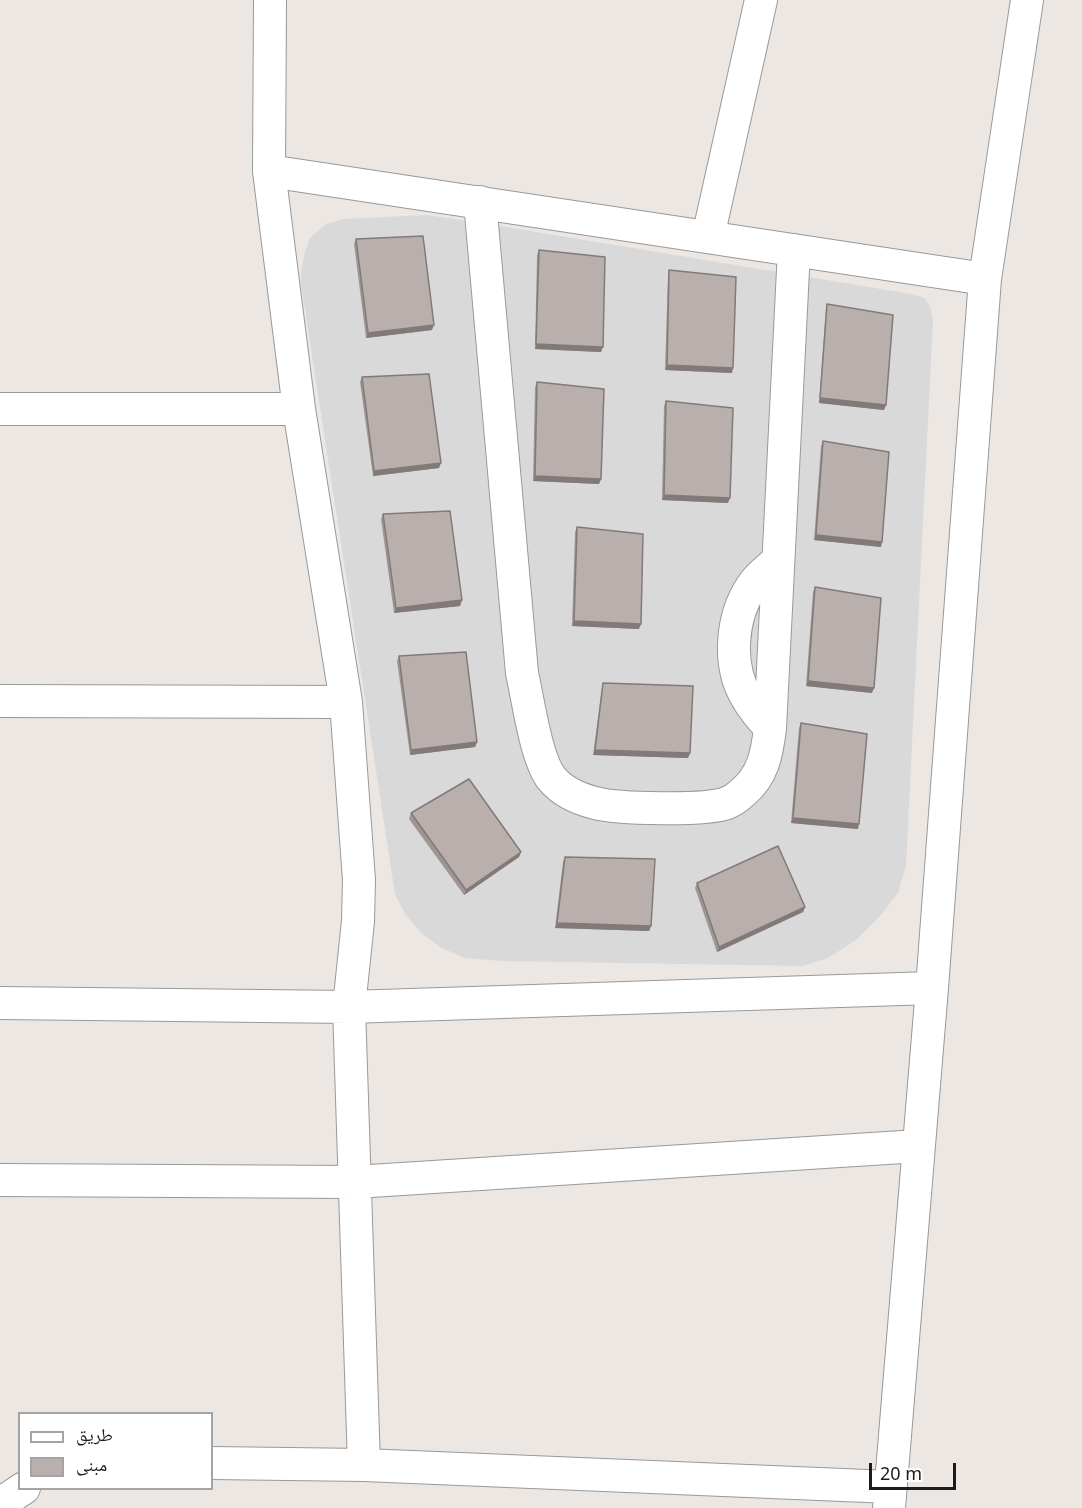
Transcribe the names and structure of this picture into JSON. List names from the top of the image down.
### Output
{
  "legend": ["طريق", "مبنى"],
  "scale_bar": "20 m"
}
